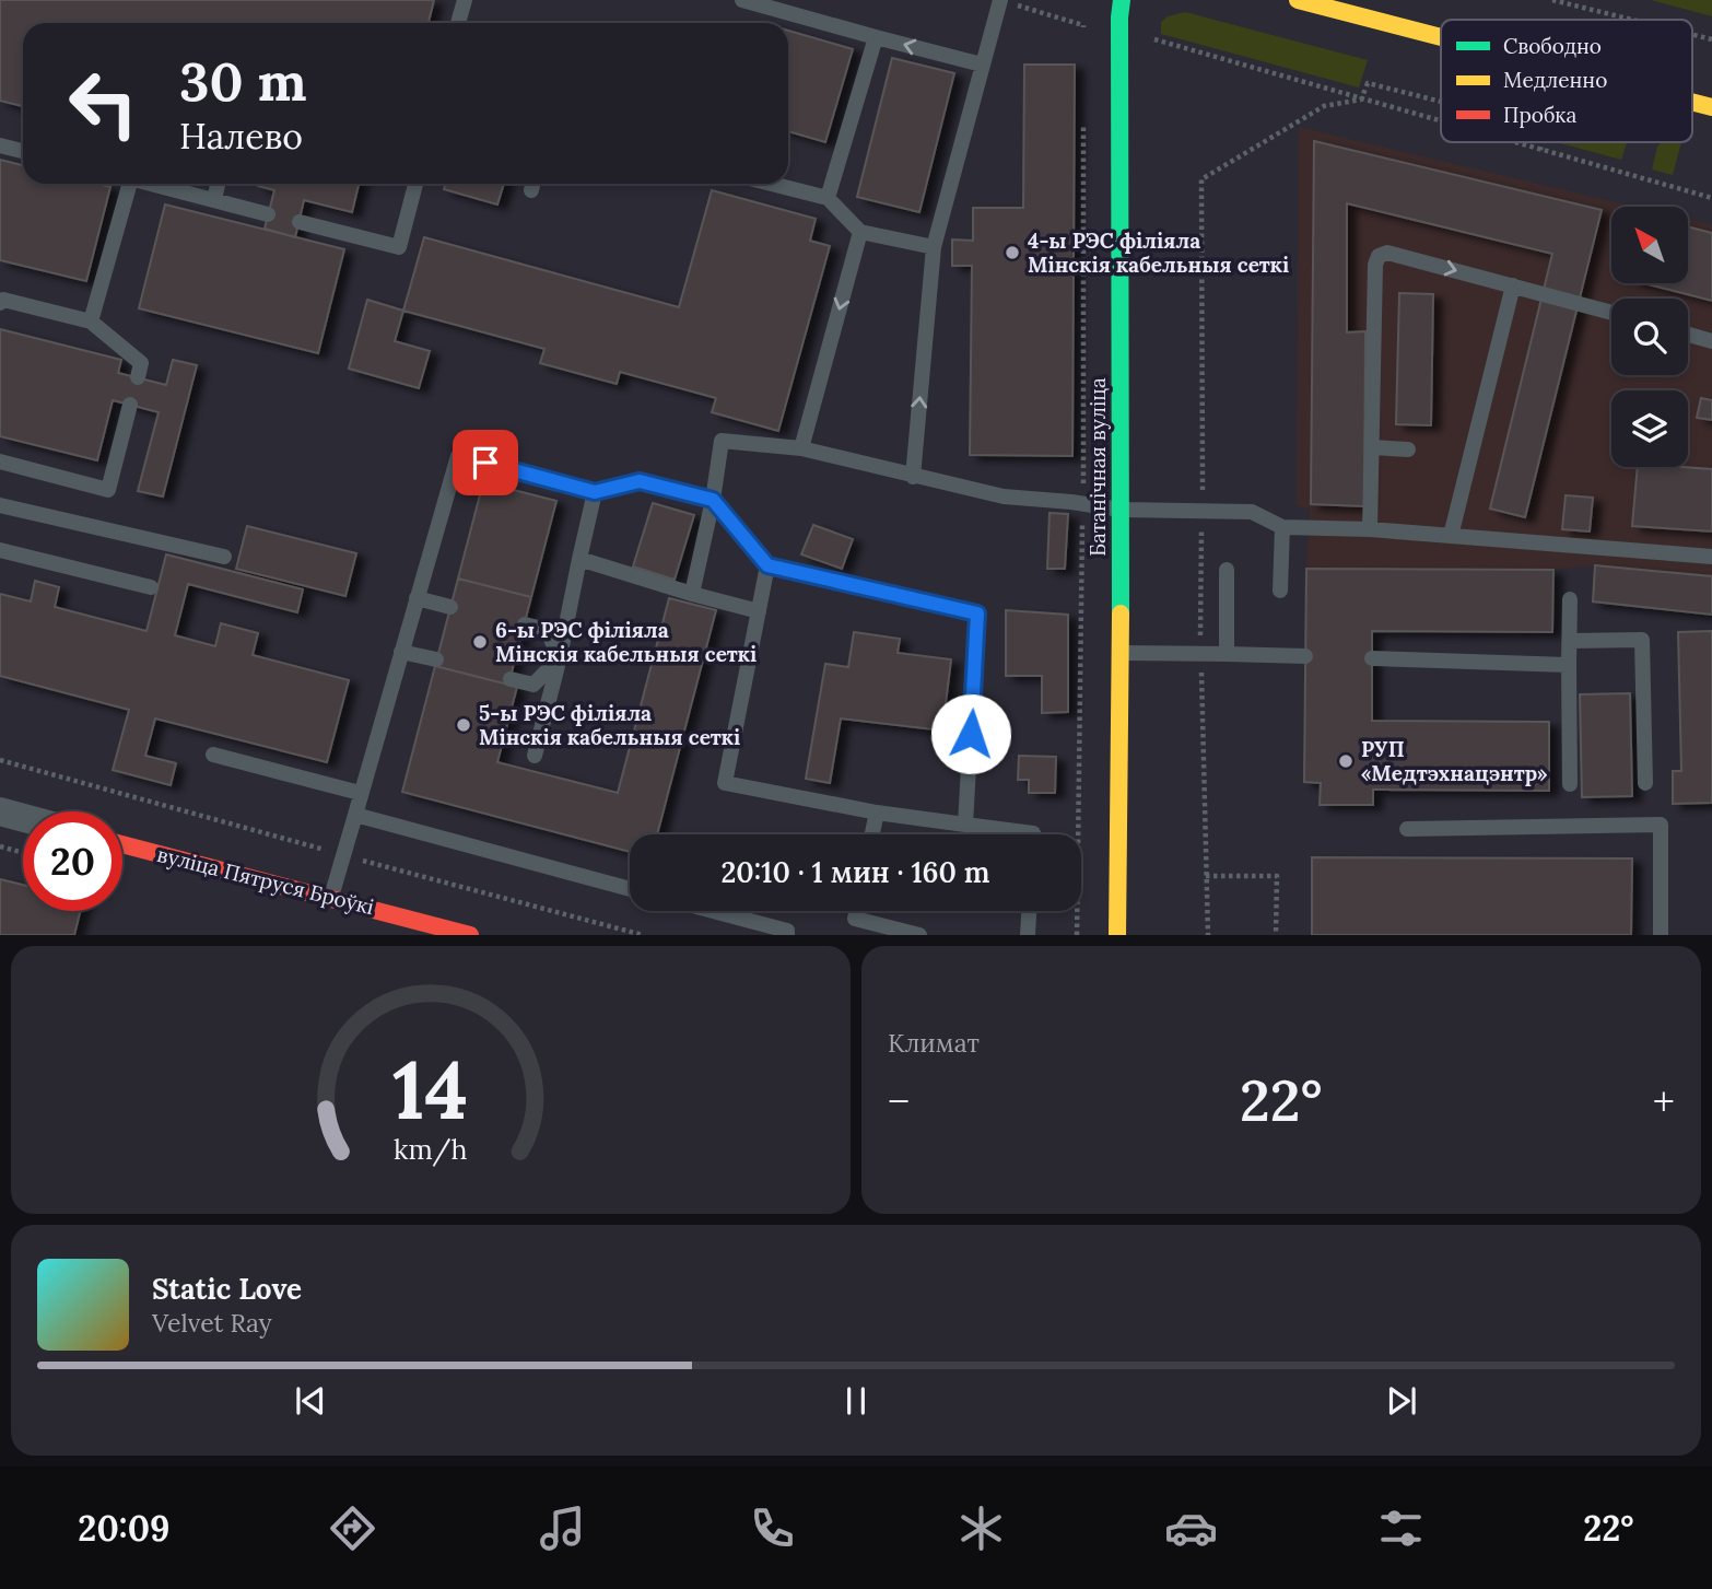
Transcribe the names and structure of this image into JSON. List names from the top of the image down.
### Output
{
  "streets": {
    "street": ["Батанічная вуліца", "вуліца Пятруся Броўкі"]
  },
  "places": [
    "4-ы РЭС філіяла Мінскія кабельныя сеткі",
    "6-ы РЭС філіяла Мінскія кабельныя сеткі",
    "5-ы РЭС філіяла Мінскія кабельныя сеткі",
    "РУП «Медтэхнацэнтр»"
  ],
  "legend": ["Свободно", "Медленно", "Пробка"],
  "north": "top left",
  "page": {
    "turn": ["30 m", "Налево"],
    "limit": "20",
    "trip": "20:10 · 1 мин · 160 m",
    "tile": "Климат",
    "heat": ["−", "22°", "+"],
    "song": ["Static Love", "Velvet Ray"],
    "tabs": ["20:09", "22°"],
    "gauge": ["14", "km/h"]
  }
}
